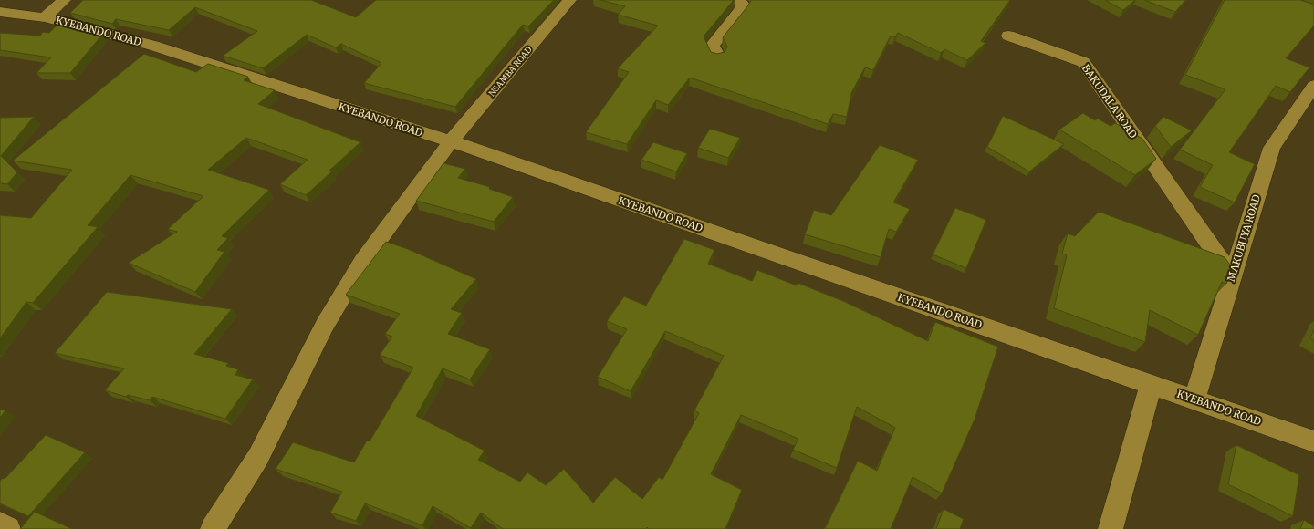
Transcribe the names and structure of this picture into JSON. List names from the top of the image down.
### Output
{
  "streets": {
    "street": [
      "KYEBANDO ROAD",
      "NSAMBA ROAD",
      "BAKUDALA ROAD",
      "MAKUBUYA ROAD"
    ]
  },
  "crossings": [
    ["KYEBANDO ROAD", "NSAMBA ROAD"],
    ["KYEBANDO ROAD", "MAKUBUYA ROAD"],
    ["BAKUDALA ROAD", "MAKUBUYA ROAD"]
  ]
}
